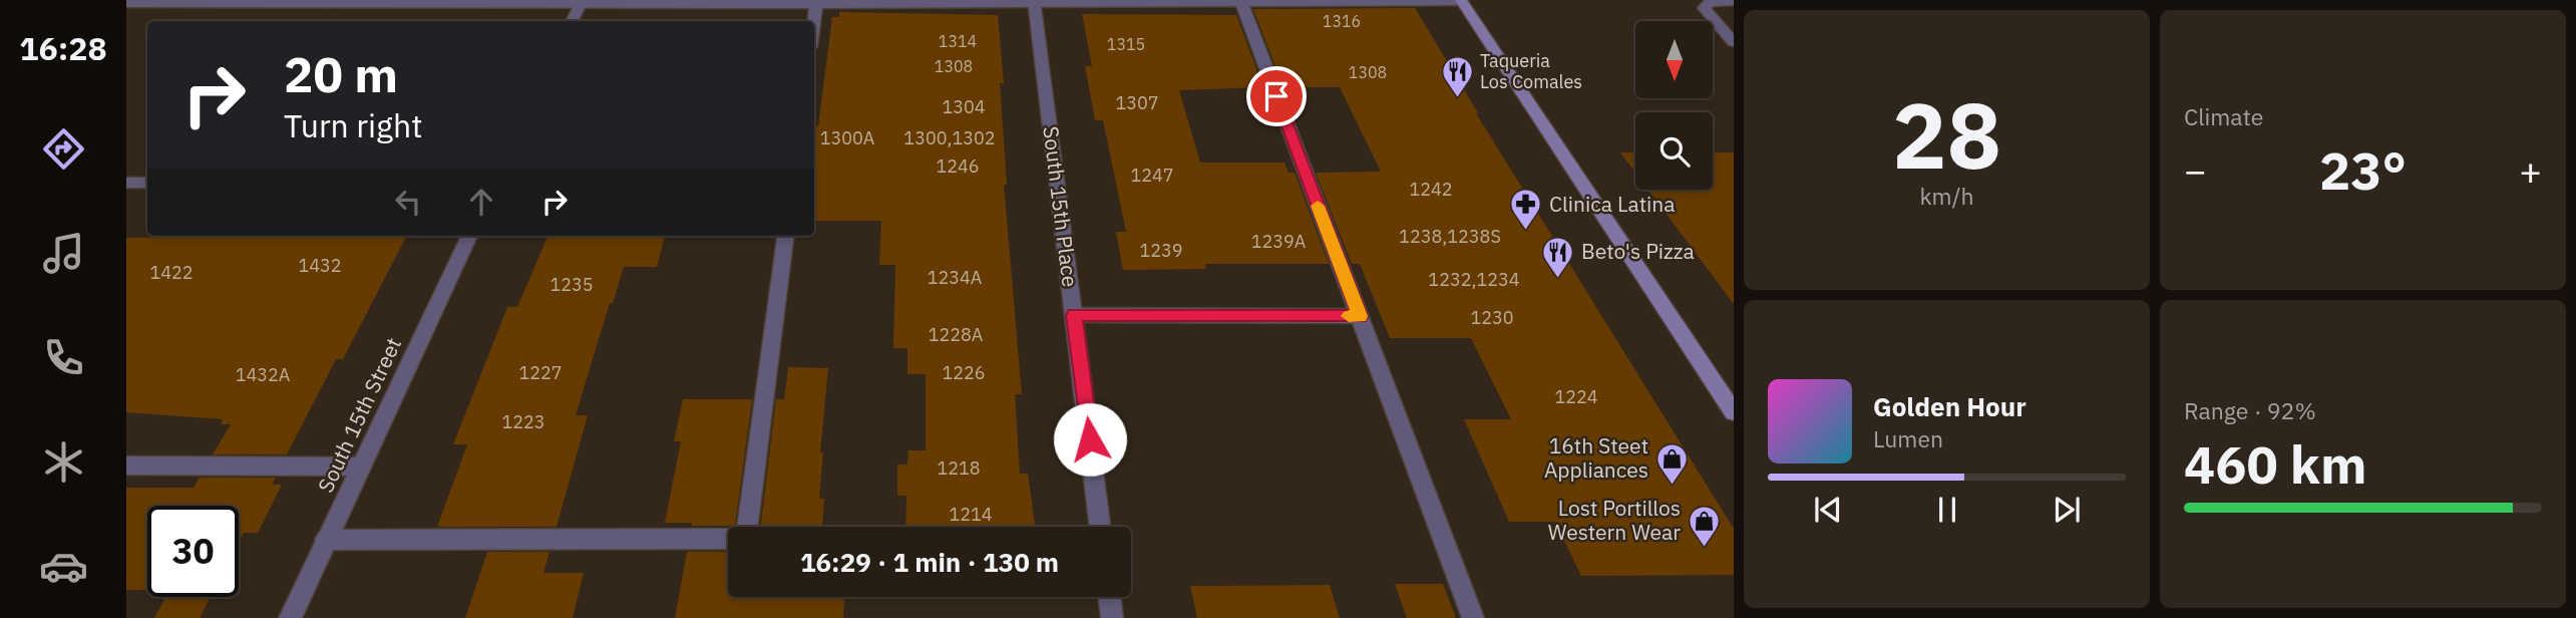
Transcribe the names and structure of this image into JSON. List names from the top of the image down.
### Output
{
  "streets": {
    "street": ["South 15th Place", "South 15th Street"]
  },
  "places": {
    "restaurant": ["Taqueria Los Comales", "Beto's Pizza"],
    "pharmacy": ["Clinica Latina"],
    "shop": ["16th Steet Appliances", "Lost Portillos Western Wear"]
  },
  "house_numbers": [
    "1316",
    "1314",
    "1315",
    "1308",
    "1308",
    "1307",
    "1304",
    "1300A",
    "1300,1302",
    "1246",
    "1247",
    "1242",
    "1238,1238S",
    "1239A",
    "1239",
    "1432",
    "1422",
    "1234A",
    "1232,1234",
    "1235",
    "1230",
    "1228A",
    "1227",
    "1226",
    "1432A",
    "1224",
    "1223",
    "1218",
    "1214"
  ],
  "north": "bottom",
  "page": {
    "tabs": "16:28",
    "tile": [
      ["28", "km/h"],
      "Climate",
      ["Range · 92%", "460 km"]
    ],
    "turn": ["20 m", "Turn right"],
    "heat": ["−", "23°", "+"],
    "song": ["Golden Hour", "Lumen"],
    "limit": "30",
    "trip": "16:29 · 1 min · 130 m"
  }
}
